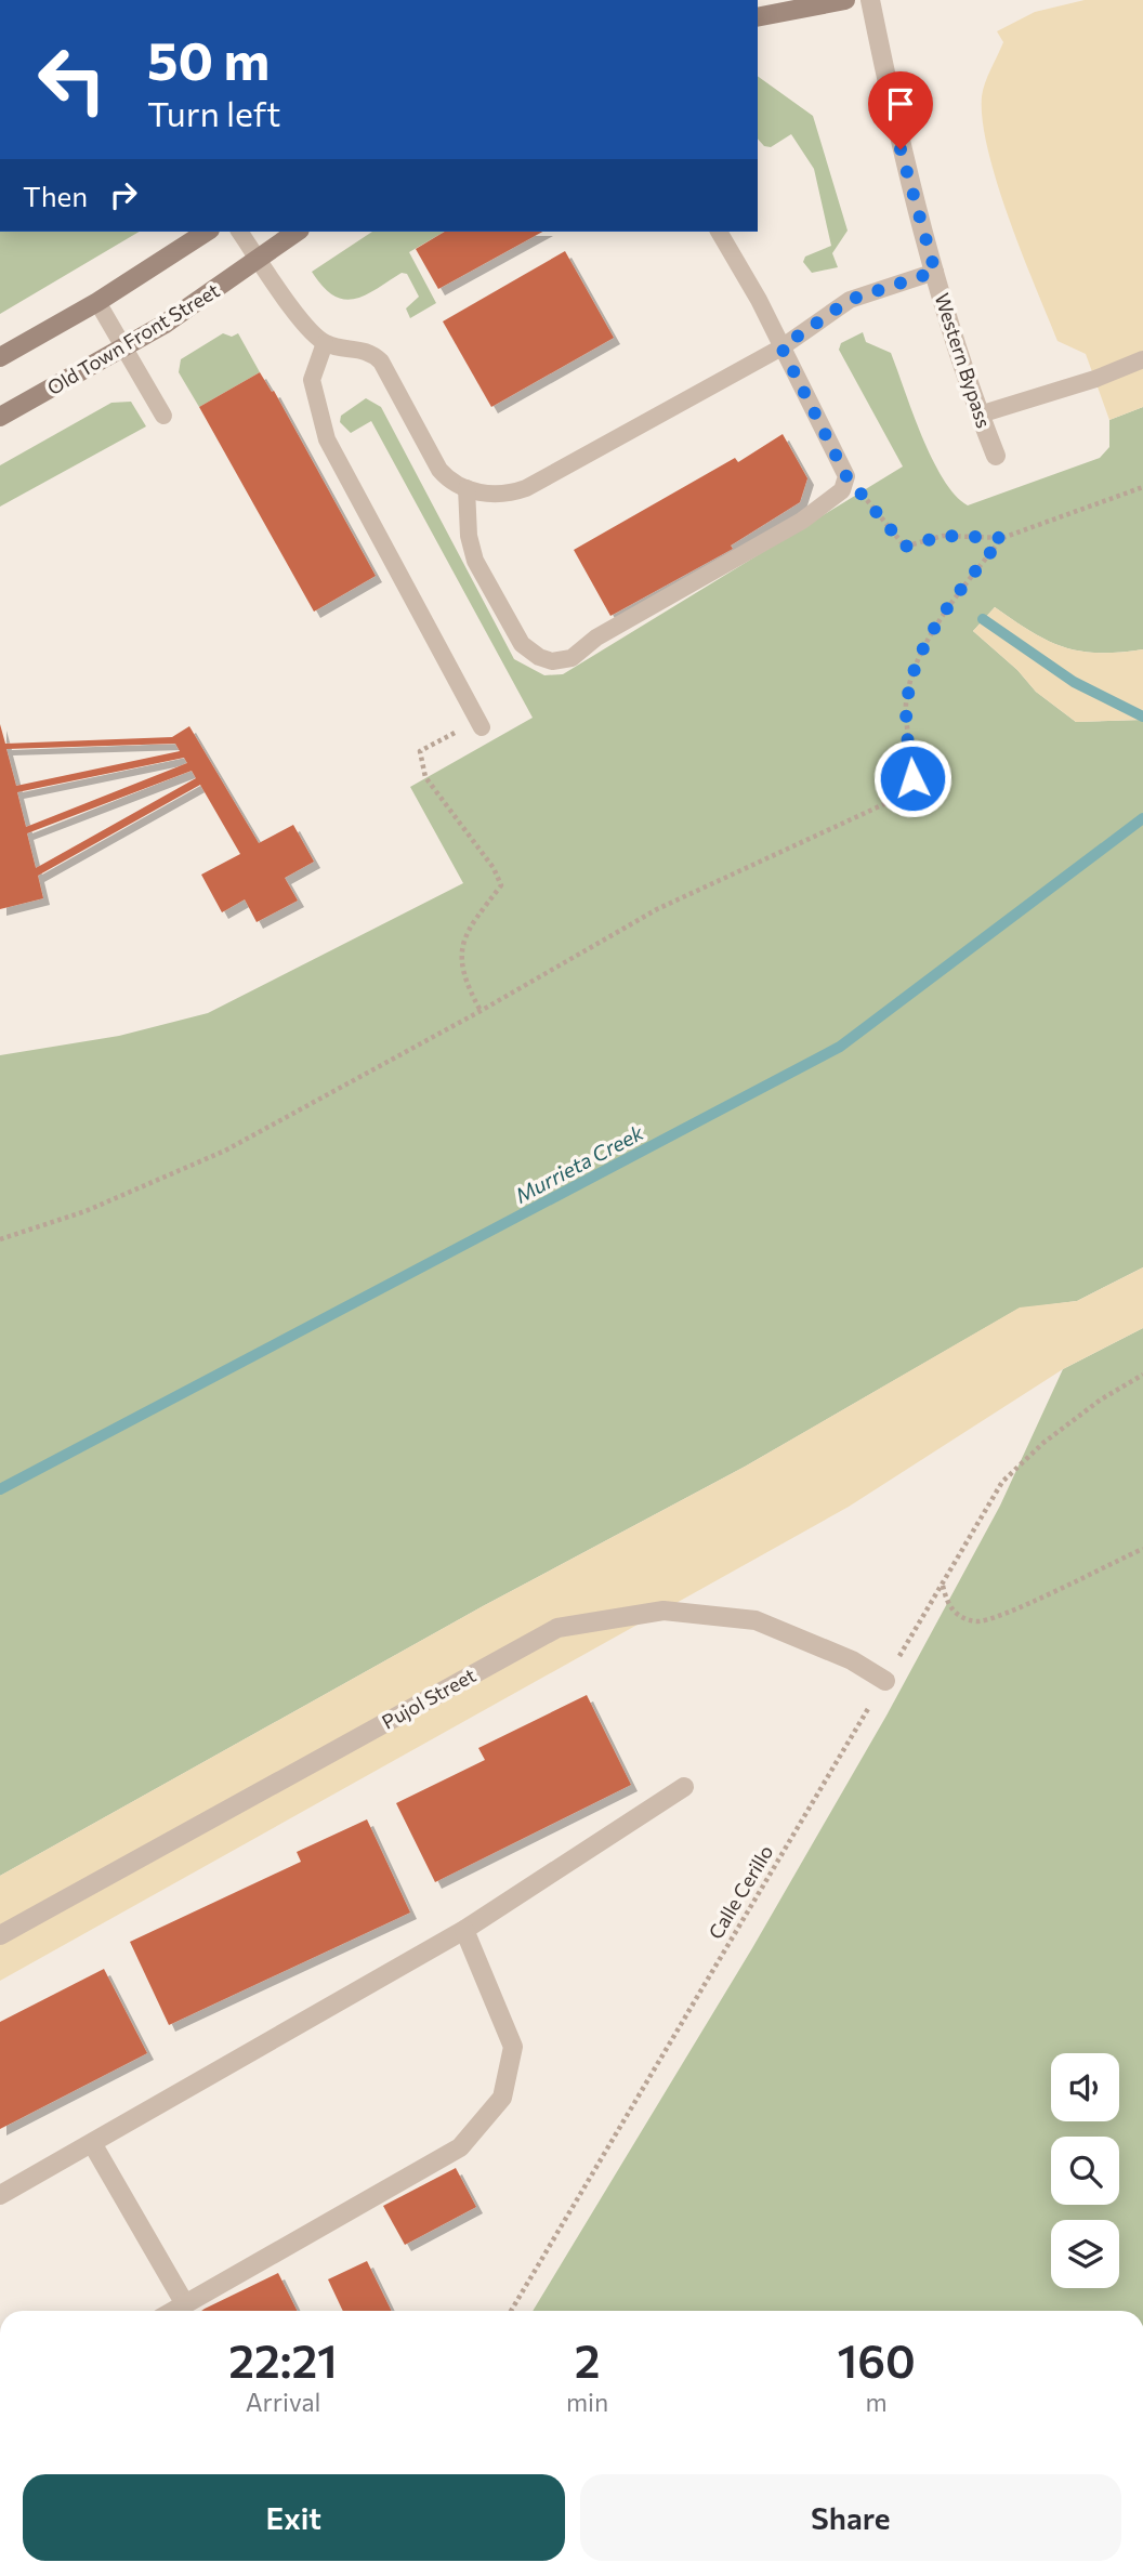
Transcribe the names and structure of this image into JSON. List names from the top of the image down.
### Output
{
  "streets": {
    "main road": ["Old Town Front Street"],
    "street": ["Western Bypass", "Pujol Street"],
    "path": ["Calle Cerillo"]
  },
  "crossings": [
    ["Pujol Street", "Calle Cerillo"]
  ],
  "water": ["Murrieta Creek"],
  "page": {
    "turn": ["50 m", "Turn left"],
    "then": "Then",
    "eta": [
      "22:21",
      "Arrival",
      "2",
      "min",
      "160",
      "m"
    ],
    "buttons": ["Exit", "Share"]
  }
}
